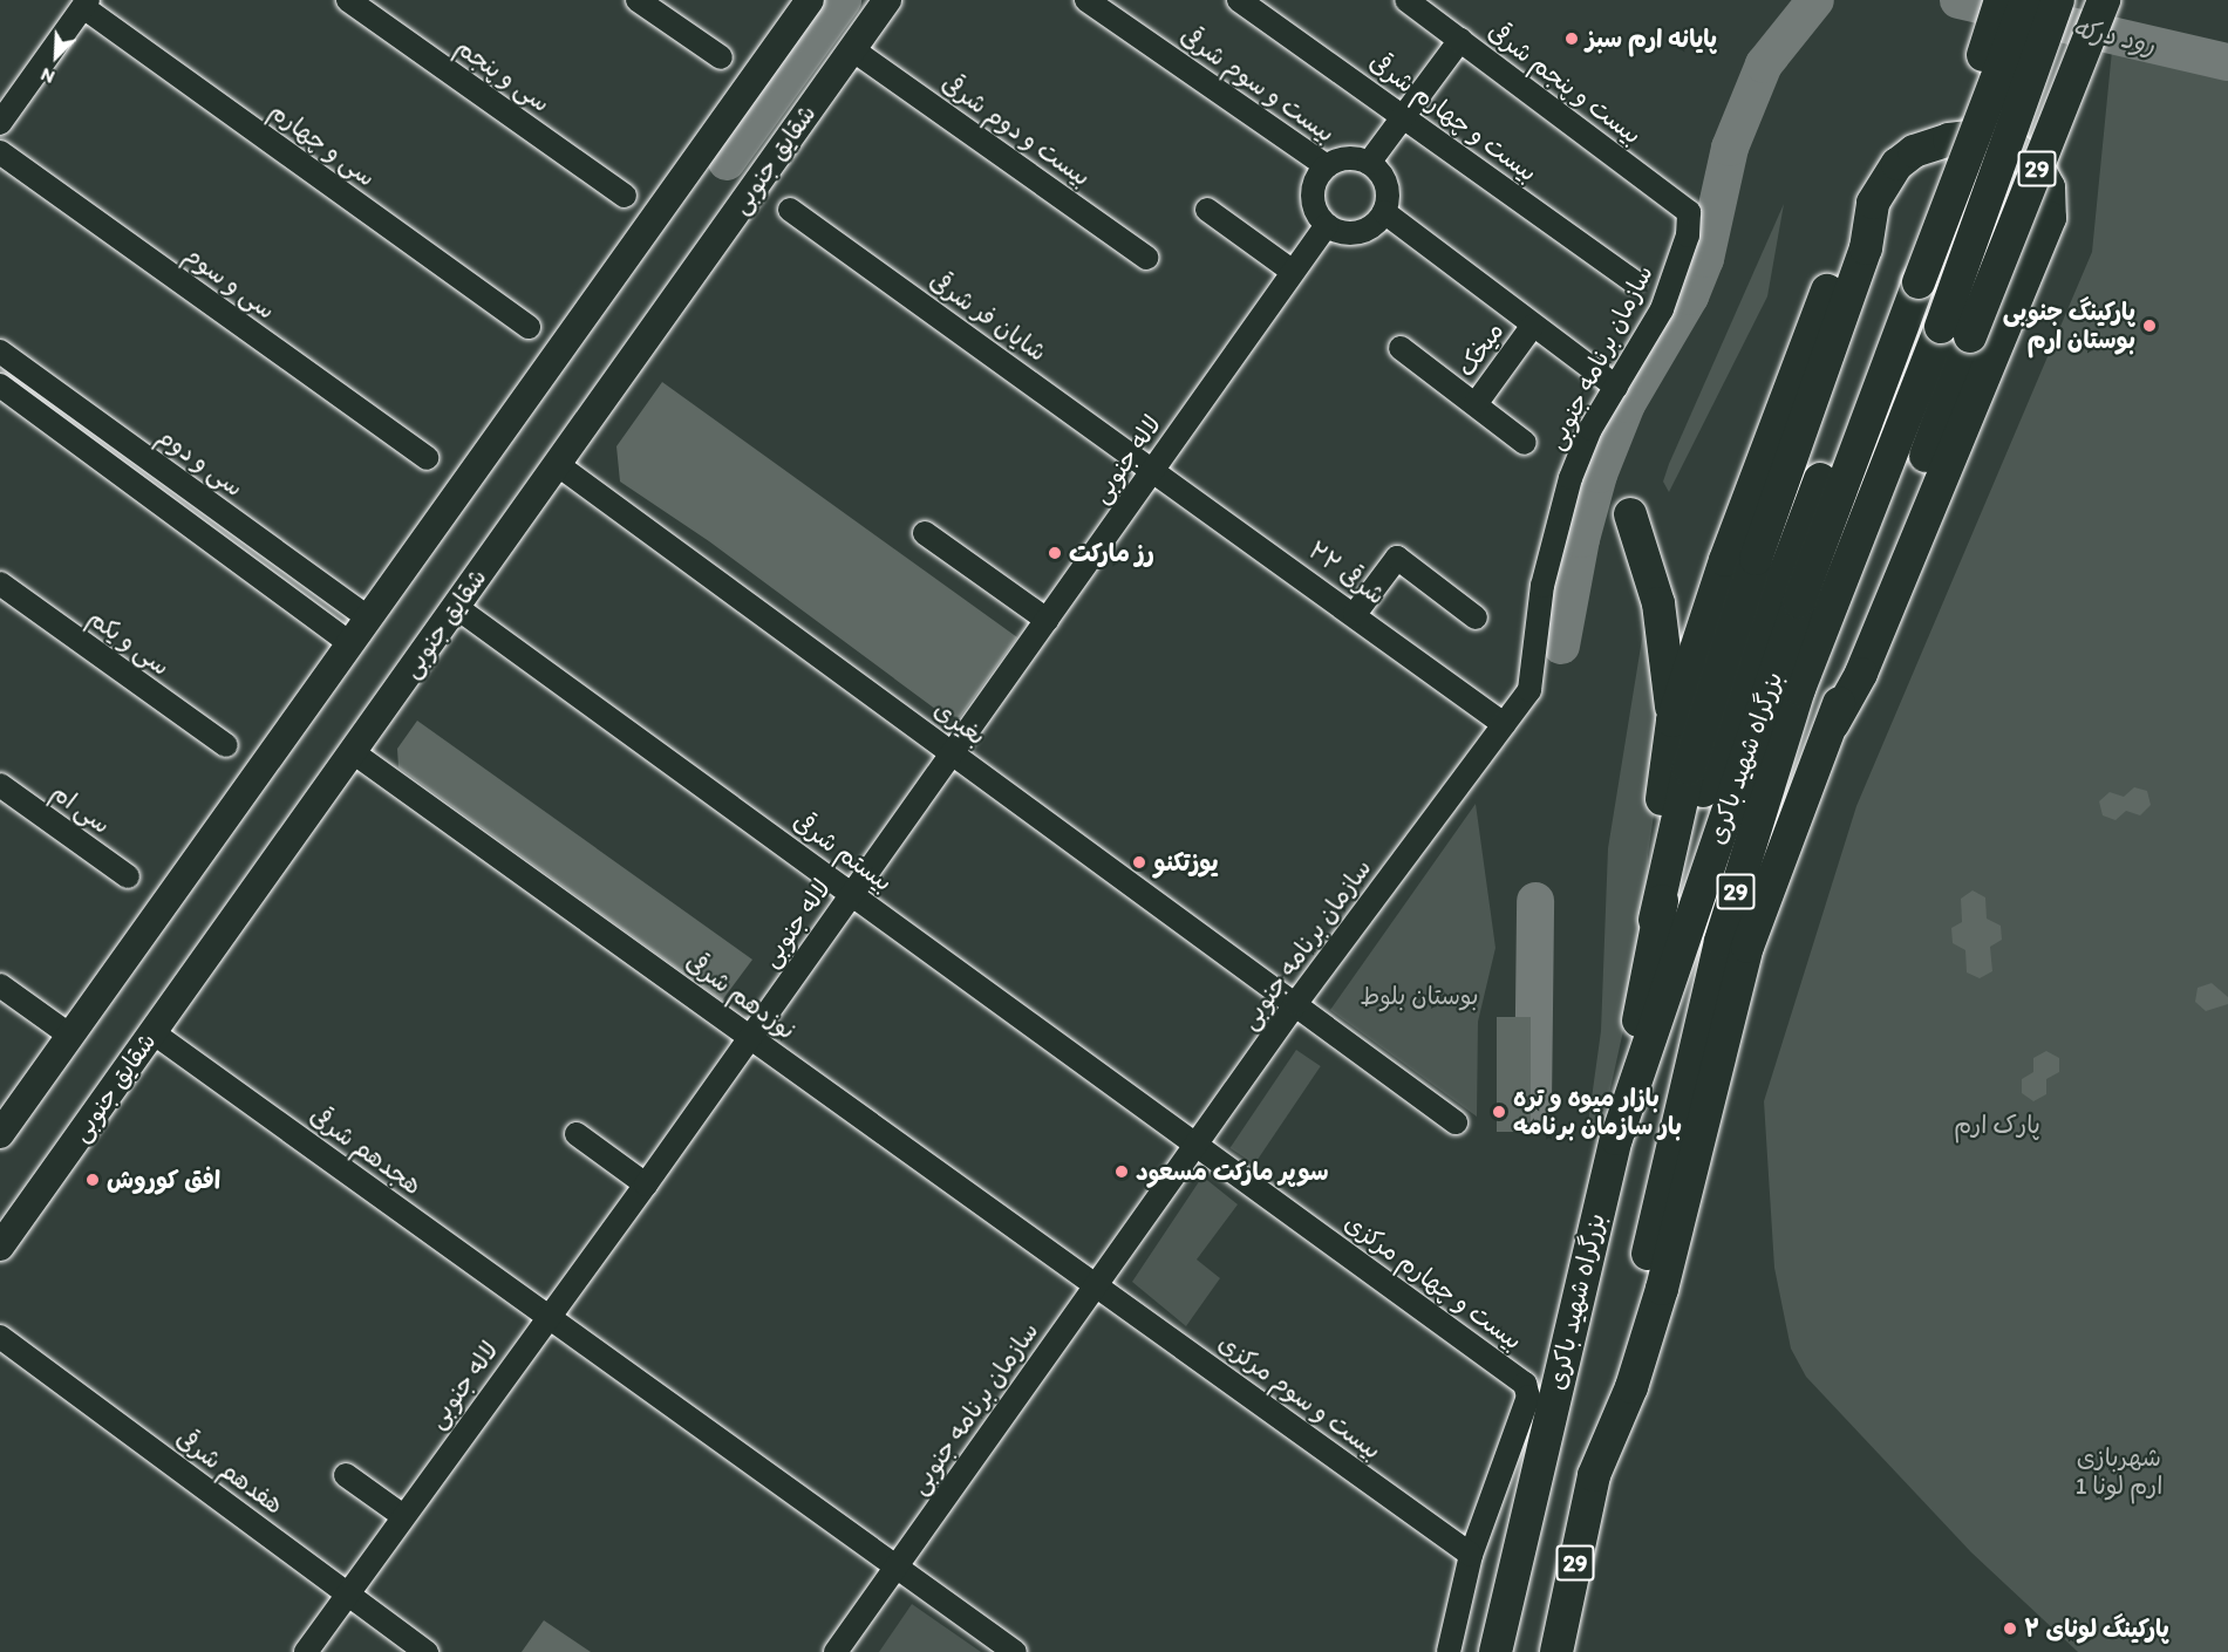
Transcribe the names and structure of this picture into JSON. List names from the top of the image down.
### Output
{
  "streets": {
    "highway": ["29", "بزرگراه شهید باکری"],
    "main road": ["شقایق جنوبی"],
    "street": [
      "سی و پنجم",
      "بیست و پنجم شرقی",
      "بیست و سوم شرقی",
      "بیست و چهارم شرقی",
      "بیست و دوم شرقی",
      "سی و چهارم",
      "سی و سوم",
      "شایان فر شرقی",
      "میخک",
      "سازمان برنامه جنوبی",
      "لاله جنوبی",
      "سی و دوم",
      "۲۲ شرقی",
      "سی و یکم",
      "بغیری",
      "سی ام",
      "بیستم شرقی",
      "نوزدهم شرقی",
      "هجدهم شرقی",
      "بیست و چهارم مرکزی",
      "بیست و سوم مرکزی",
      "هفدهم شرقی"
    ]
  },
  "crossings": [
    ["بیست و پنجم شرقی", "سازمان برنامه جنوبی"],
    ["بیست و سوم شرقی", "لاله جنوبی"],
    ["بیست و دوم شرقی", "شقایق جنوبی"],
    ["شقایق جنوبی", "بغیری"],
    ["شقایق جنوبی", "بیستم شرقی"],
    ["شقایق جنوبی", "نوزدهم شرقی"],
    ["شقایق جنوبی", "هجدهم شرقی"],
    ["29", "بزرگراه شهید باکری"],
    ["شایان فر شرقی", "لاله جنوبی"],
    ["شایان فر شرقی", "۲۲ شرقی"],
    ["سازمان برنامه جنوبی", "۲۲ شرقی"],
    ["سازمان برنامه جنوبی", "بغیری"],
    ["سازمان برنامه جنوبی", "بیستم شرقی"],
    ["سازمان برنامه جنوبی", "نوزدهم شرقی"],
    ["سازمان برنامه جنوبی", "هجدهم شرقی"],
    ["سازمان برنامه جنوبی", "بیست و چهارم مرکزی"],
    ["سازمان برنامه جنوبی", "بیست و سوم مرکزی"],
    ["لاله جنوبی", "۲۲ شرقی"],
    ["لاله جنوبی", "بغیری"],
    ["لاله جنوبی", "بیستم شرقی"],
    ["لاله جنوبی", "نوزدهم شرقی"],
    ["لاله جنوبی", "هجدهم شرقی"],
    ["لاله جنوبی", "هفدهم شرقی"],
    ["بیستم شرقی", "بیست و چهارم مرکزی"],
    ["نوزدهم شرقی", "بیست و سوم مرکزی"],
    ["بیست و چهارم مرکزی", "بیست و سوم مرکزی"]
  ],
  "water": ["رود درکه"],
  "parks": ["بوستان بلوط", "پارک ارم", "شهربازی ارم لونا 1"],
  "places": [
    "پایانه ارم سبز",
    "پارکینگ جنوبی بوستان ارم",
    "رز مارکت",
    "یوزتکنو",
    "بازار میوه و تره بار سازمان برنامه",
    "سوپر مارکت مسعود",
    "افق کوروش",
    "پارکینگ لونای ۲"
  ],
  "north": "bottom left"
}
